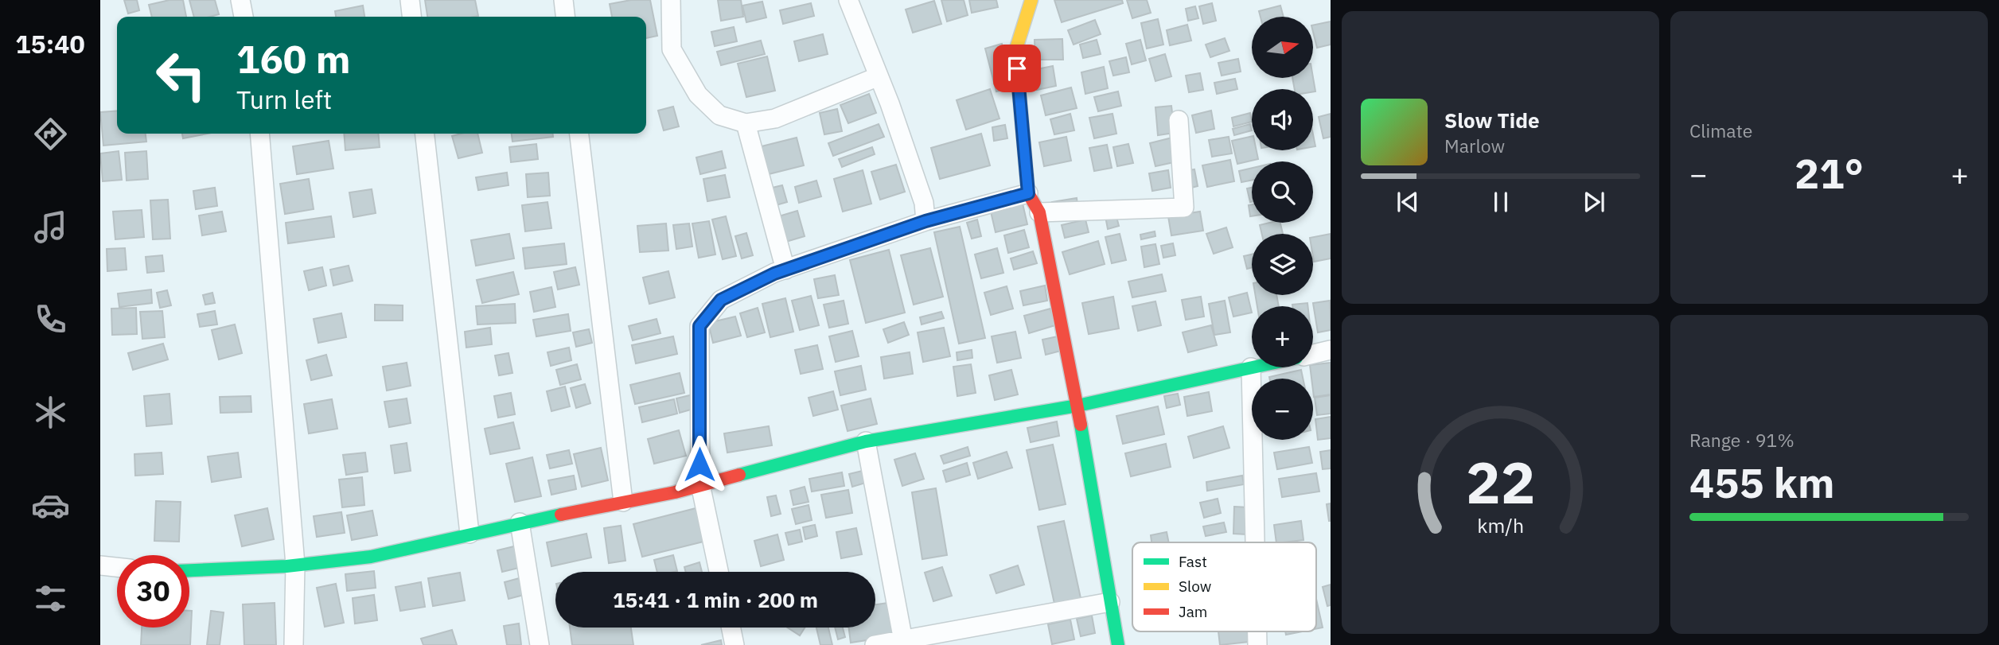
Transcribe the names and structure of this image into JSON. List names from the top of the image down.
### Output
{
  "legend": ["Fast", "Slow", "Jam"],
  "north": "right",
  "page": {
    "tabs": "15:40",
    "tile": [
      "Climate",
      ["Range · 91%", "455 km"]
    ],
    "map_buttons": ["+", "−"],
    "turn": ["160 m", "Turn left"],
    "song": ["Slow Tide", "Marlow"],
    "heat": ["−", "21°", "+"],
    "limit": "30",
    "trip": "15:41 · 1 min · 200 m",
    "gauge": ["22", "km/h"]
  }
}
